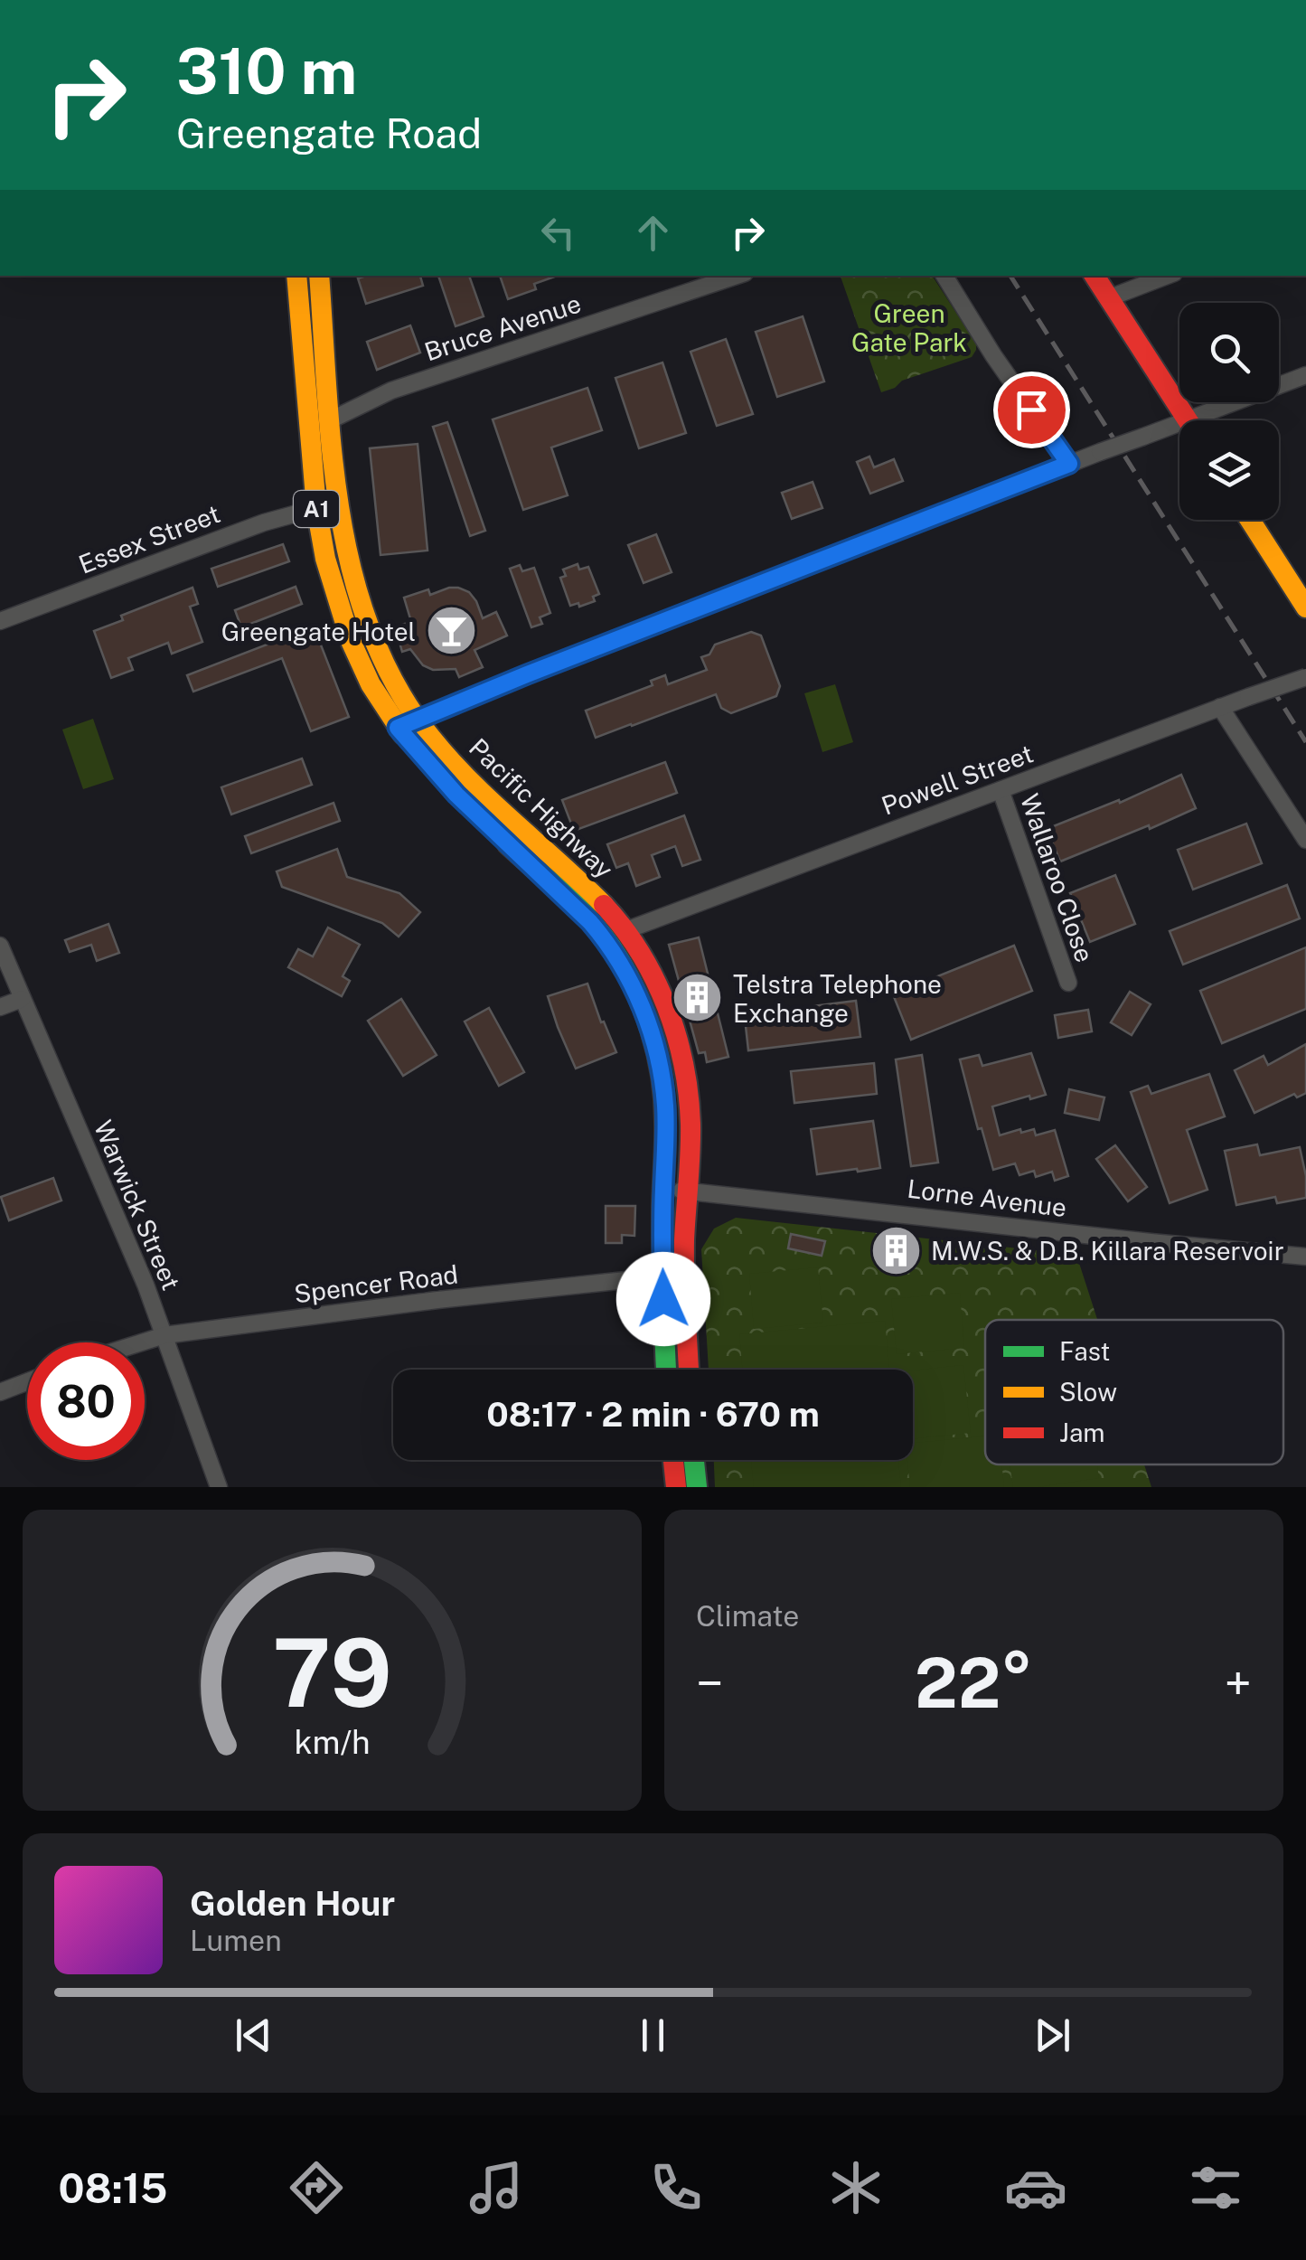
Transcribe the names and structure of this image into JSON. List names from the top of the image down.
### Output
{
  "streets": {
    "main road": ["A1", "Pacific Highway"],
    "street": [
      "Bruce Avenue",
      "Essex Street",
      "Powell Street",
      "Wallaroo Close",
      "Lorne Avenue",
      "Warwick Street",
      "Spencer Road"
    ]
  },
  "crossings": [
    ["Bruce Avenue", "Pacific Highway"],
    ["Essex Street", "Pacific Highway"],
    ["Powell Street", "Pacific Highway"],
    ["Powell Street", "Wallaroo Close"],
    ["Pacific Highway", "Lorne Avenue"],
    ["Pacific Highway", "Spencer Road"],
    ["Warwick Street", "Spencer Road"]
  ],
  "parks": ["Green Gate Park"],
  "places": {
    "bar": ["Greengate Hotel"],
    "building": ["Telstra Telephone Exchange", "M.W.S. & D.B. Killara Reservoir"]
  },
  "legend": ["Fast", "Slow", "Jam"],
  "page": {
    "turn": ["310 m", "Greengate Road"],
    "limit": "80",
    "trip": "08:17 · 2 min · 670 m",
    "tile": "Climate",
    "heat": ["−", "22°", "+"],
    "song": ["Golden Hour", "Lumen"],
    "tabs": "08:15",
    "gauge": ["79", "km/h"]
  }
}
